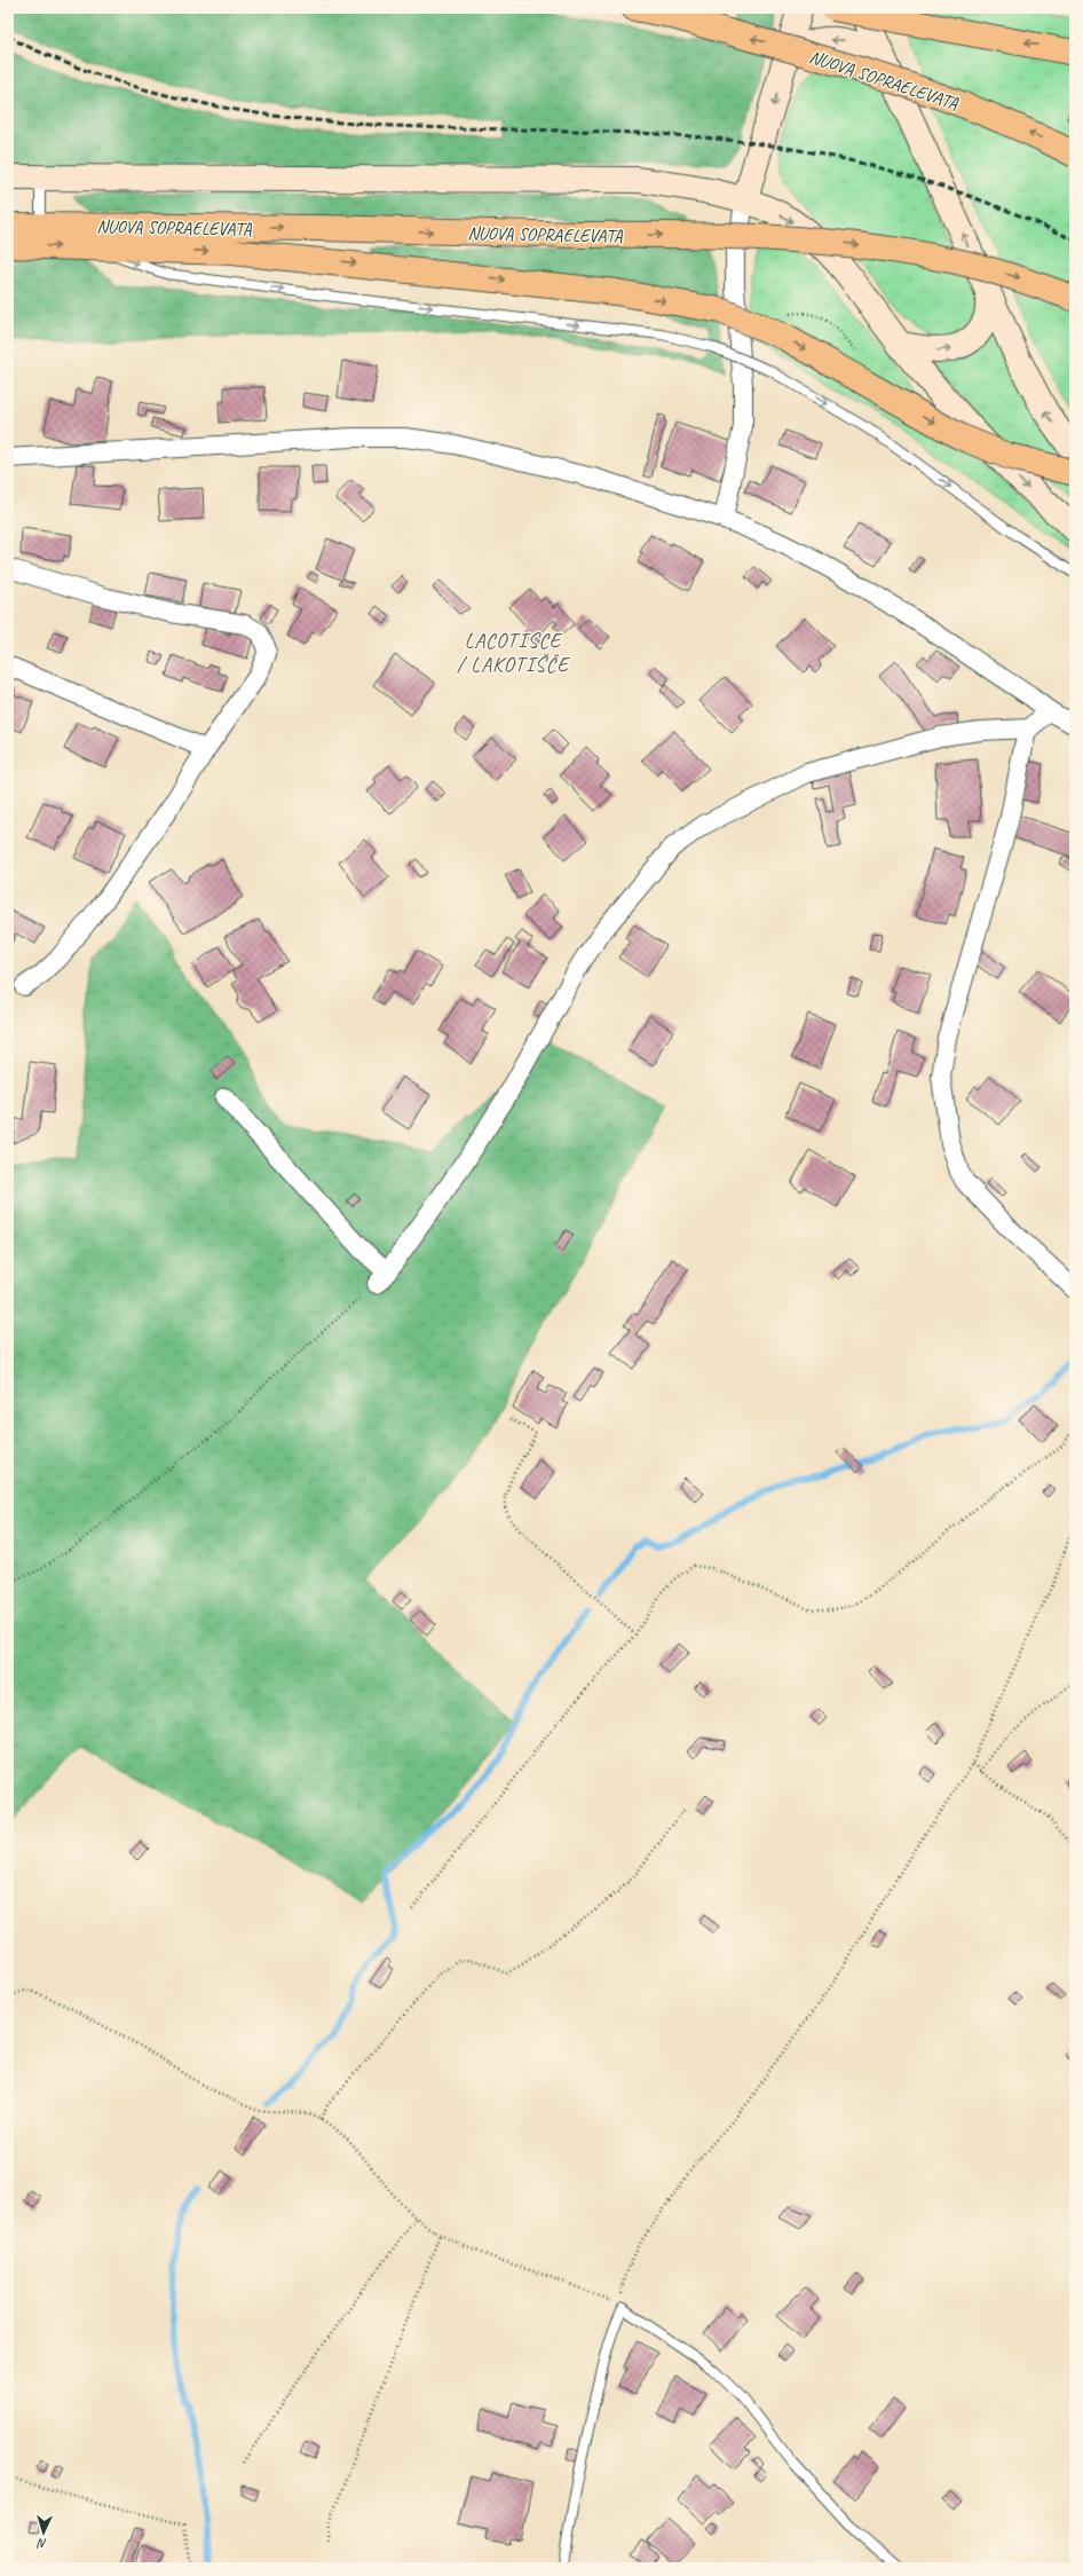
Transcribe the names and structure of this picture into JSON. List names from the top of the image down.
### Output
{
  "streets": {
    "highway": ["NUOVA SOPRAELEVATA"]
  },
  "districts": ["LACOTISCE / LAKOTIŠČE"],
  "north": "bottom"
}
